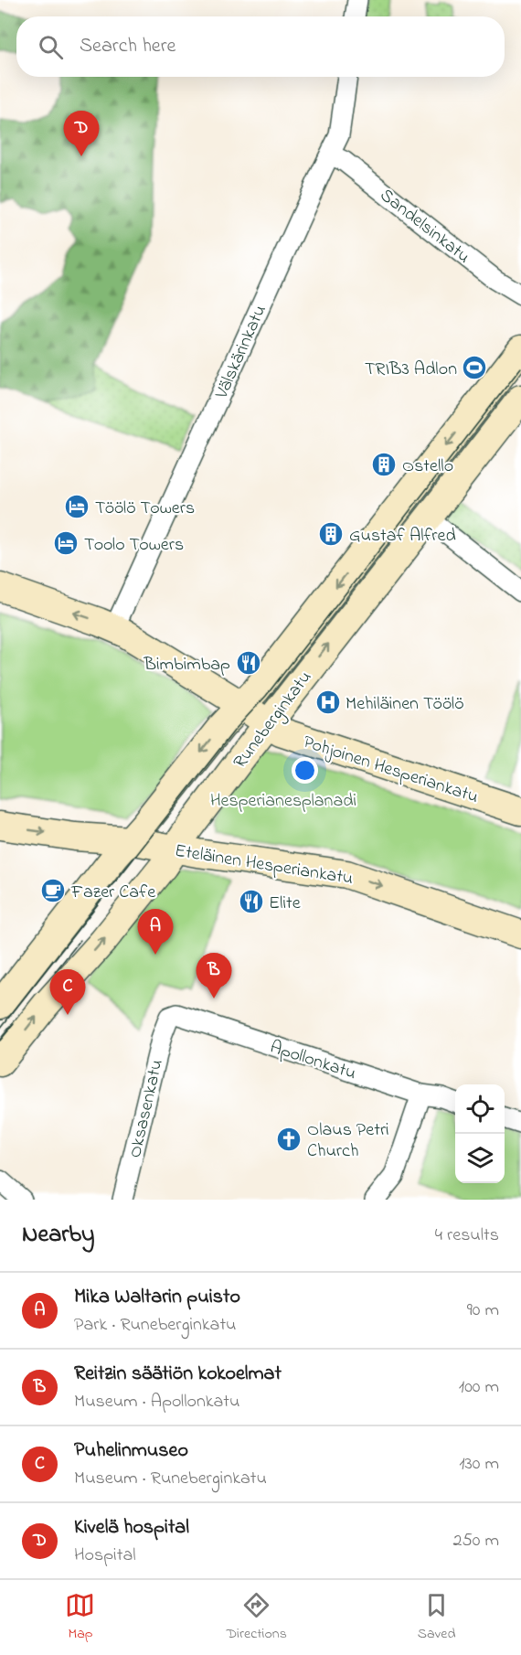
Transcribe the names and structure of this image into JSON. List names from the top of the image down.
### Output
{
  "streets": {
    "main road": ["Runeberginkatu", "Pohjoinen Hesperiankatu", "Eteläinen Hesperiankatu"],
    "street": [
      "Sandelsinkatu",
      "Välskärinkatu",
      "Apollonkatu",
      "Oksasenkatu"
    ]
  },
  "crossings": [
    ["Sandelsinkatu", "Välskärinkatu"],
    ["Välskärinkatu", "Pohjoinen Hesperiankatu"],
    ["Runeberginkatu", "Pohjoinen Hesperiankatu"],
    ["Runeberginkatu", "Eteläinen Hesperiankatu"],
    ["Apollonkatu", "Oksasenkatu"]
  ],
  "one_way": ["Eteläinen Hesperiankatu"],
  "parks": ["Hesperianesplanadi"],
  "places": {
    "sports": ["TRIB3 Adlon"],
    "building": ["Ostello", "Gustaf Alfred"],
    "hotel": ["Töölö Towers", "Toolo Towers"],
    "restaurant": ["Bimbimbap", "Elite"],
    "hospital": ["Mehiläinen Töölö"],
    "cafe": ["Fazer Cafe"],
    "church": ["Olaus Petri Church"]
  },
  "page": {
    "search": "Search here",
    "pins": [
      "D",
      "A",
      "B",
      "C"
    ],
    "heading": ["Nearby", "4 results"],
    "list": [
      {
        "mark": "A",
        "name": "Mika Waltarin puisto",
        "note": "Park · Runeberginkatu",
        "value": "90 m"
      },
      {
        "mark": "B",
        "name": "Reitzin säätiön kokoelmat",
        "note": "Museum · Apollonkatu",
        "value": "100 m"
      },
      {
        "mark": "C",
        "name": "Puhelinmuseo",
        "note": "Museum · Runeberginkatu",
        "value": "130 m"
      },
      {
        "mark": "D",
        "name": "Kivelä hospital",
        "note": "Hospital",
        "value": "250 m"
      }
    ],
    "nav": ["Map", "Directions", "Saved"]
  }
}
